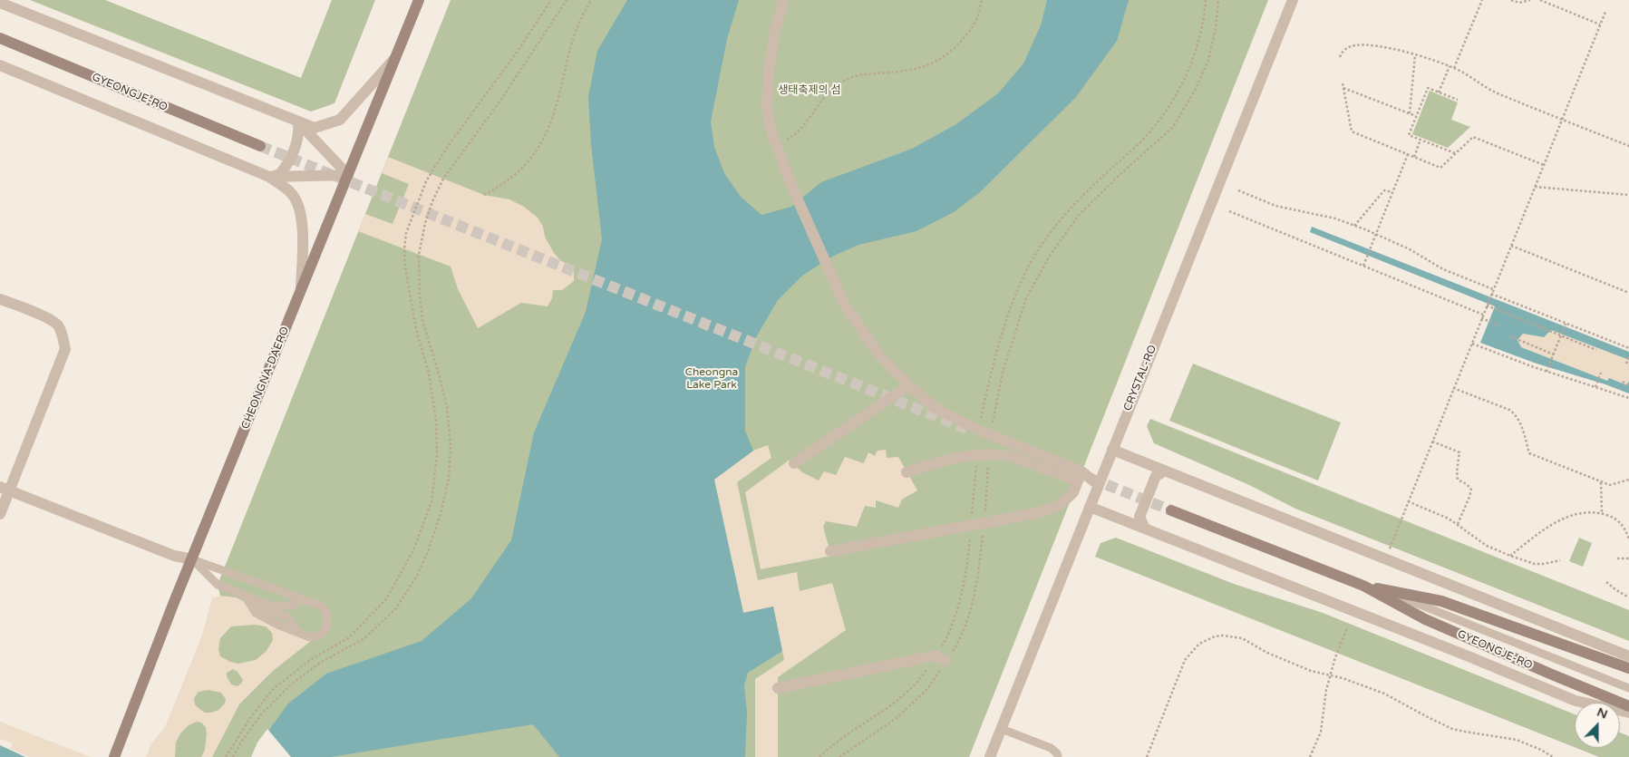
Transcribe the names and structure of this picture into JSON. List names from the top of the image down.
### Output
{
  "streets": {
    "main road": ["GYEONGJE-RO", "CHEONGNA-DAERO"],
    "street": ["CRYSTAL-RO"]
  },
  "parks": ["생태축제의 섬", "Cheongna Lake Park"],
  "north": "top"
}
